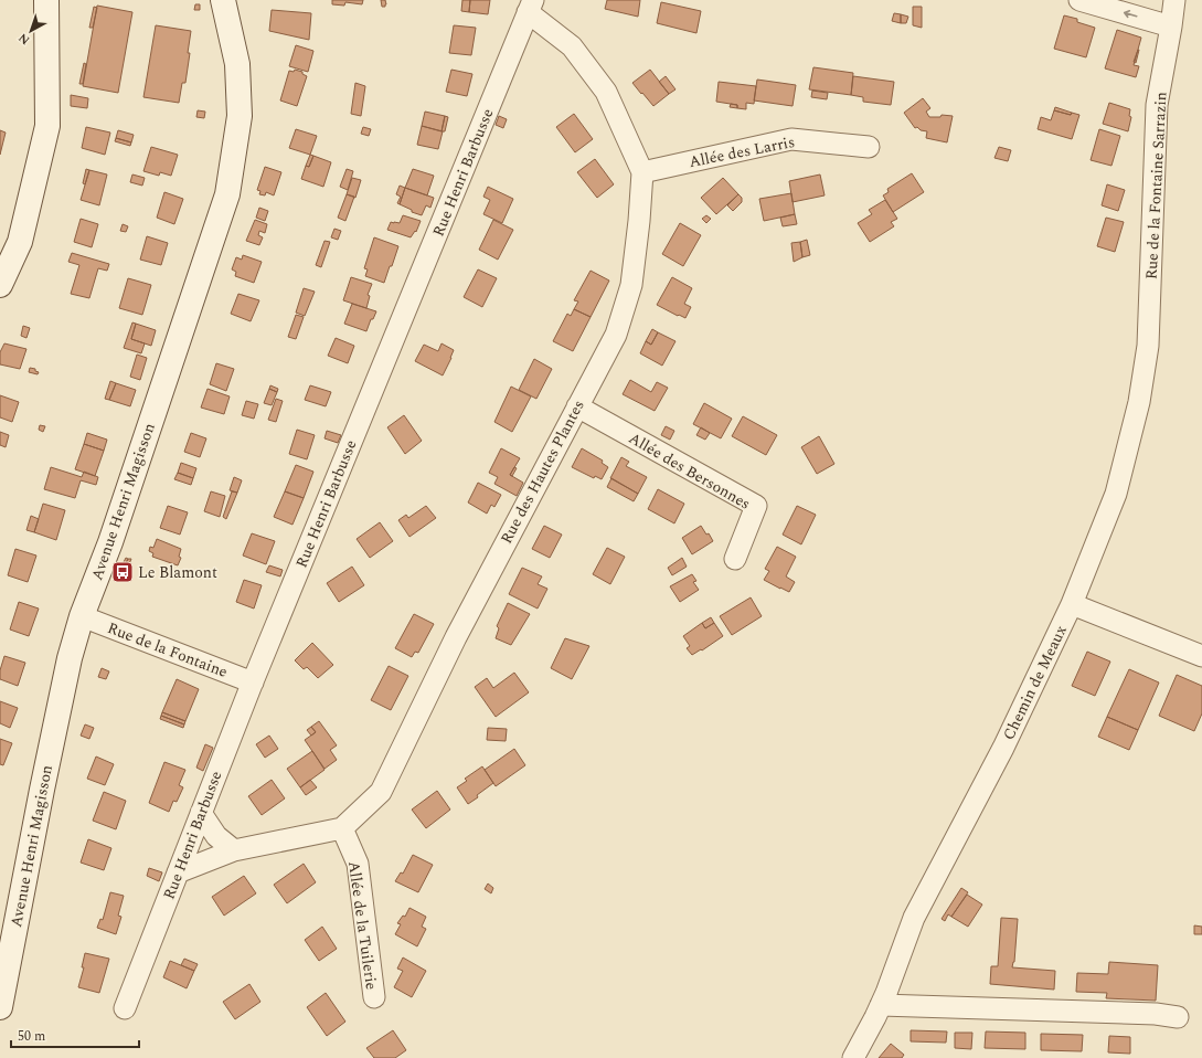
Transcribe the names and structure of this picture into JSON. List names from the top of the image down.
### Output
{
  "streets": {
    "main road": ["Avenue Henri Magisson"],
    "street": [
      "Allée des Larris",
      "Rue Henri Barbusse",
      "Rue de la Fontaine Sarrazin",
      "Allée des Bersonnes",
      "Rue des Hautes Plantes",
      "Rue de la Fontaine",
      "Chemin de Meaux",
      "Allée de la Tuilerie"
    ]
  },
  "crossings": [
    ["Allée des Larris", "Rue des Hautes Plantes"],
    ["Rue Henri Barbusse", "Rue des Hautes Plantes"],
    ["Rue Henri Barbusse", "Rue de la Fontaine"],
    ["Rue de la Fontaine Sarrazin", "Chemin de Meaux"],
    ["Allée des Bersonnes", "Rue des Hautes Plantes"],
    ["Rue des Hautes Plantes", "Allée de la Tuilerie"],
    ["Avenue Henri Magisson", "Rue de la Fontaine"]
  ],
  "places": {
    "bus stop": ["Le Blamont"]
  },
  "scale_bar": "50 m",
  "north": "bottom left"
}
